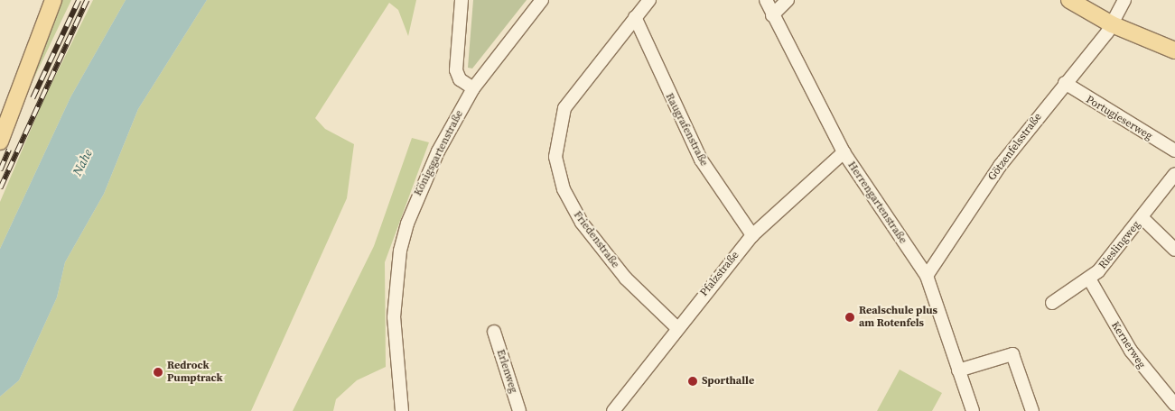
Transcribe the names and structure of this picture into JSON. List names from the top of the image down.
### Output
{
  "streets": {
    "street": [
      "Portugieserweg",
      "Raugrafenstraße",
      "Götzenfelsstraße",
      "Königsgartenstraße",
      "Herrengartenstraße",
      "Friedenstraße",
      "Rieslingweg",
      "Pfalzstraße",
      "Kernerweg",
      "Erlenweg"
    ]
  },
  "crossings": [
    ["Portugieserweg", "Götzenfelsstraße"],
    ["Raugrafenstraße", "Friedenstraße"],
    ["Raugrafenstraße", "Pfalzstraße"],
    ["Götzenfelsstraße", "Herrengartenstraße"],
    ["Herrengartenstraße", "Pfalzstraße"],
    ["Friedenstraße", "Pfalzstraße"],
    ["Rieslingweg", "Kernerweg"]
  ],
  "water": ["Nahe"],
  "places": ["Realschule plus am Rotenfels", "Redrock Pumptrack", "Sporthalle"]
}
